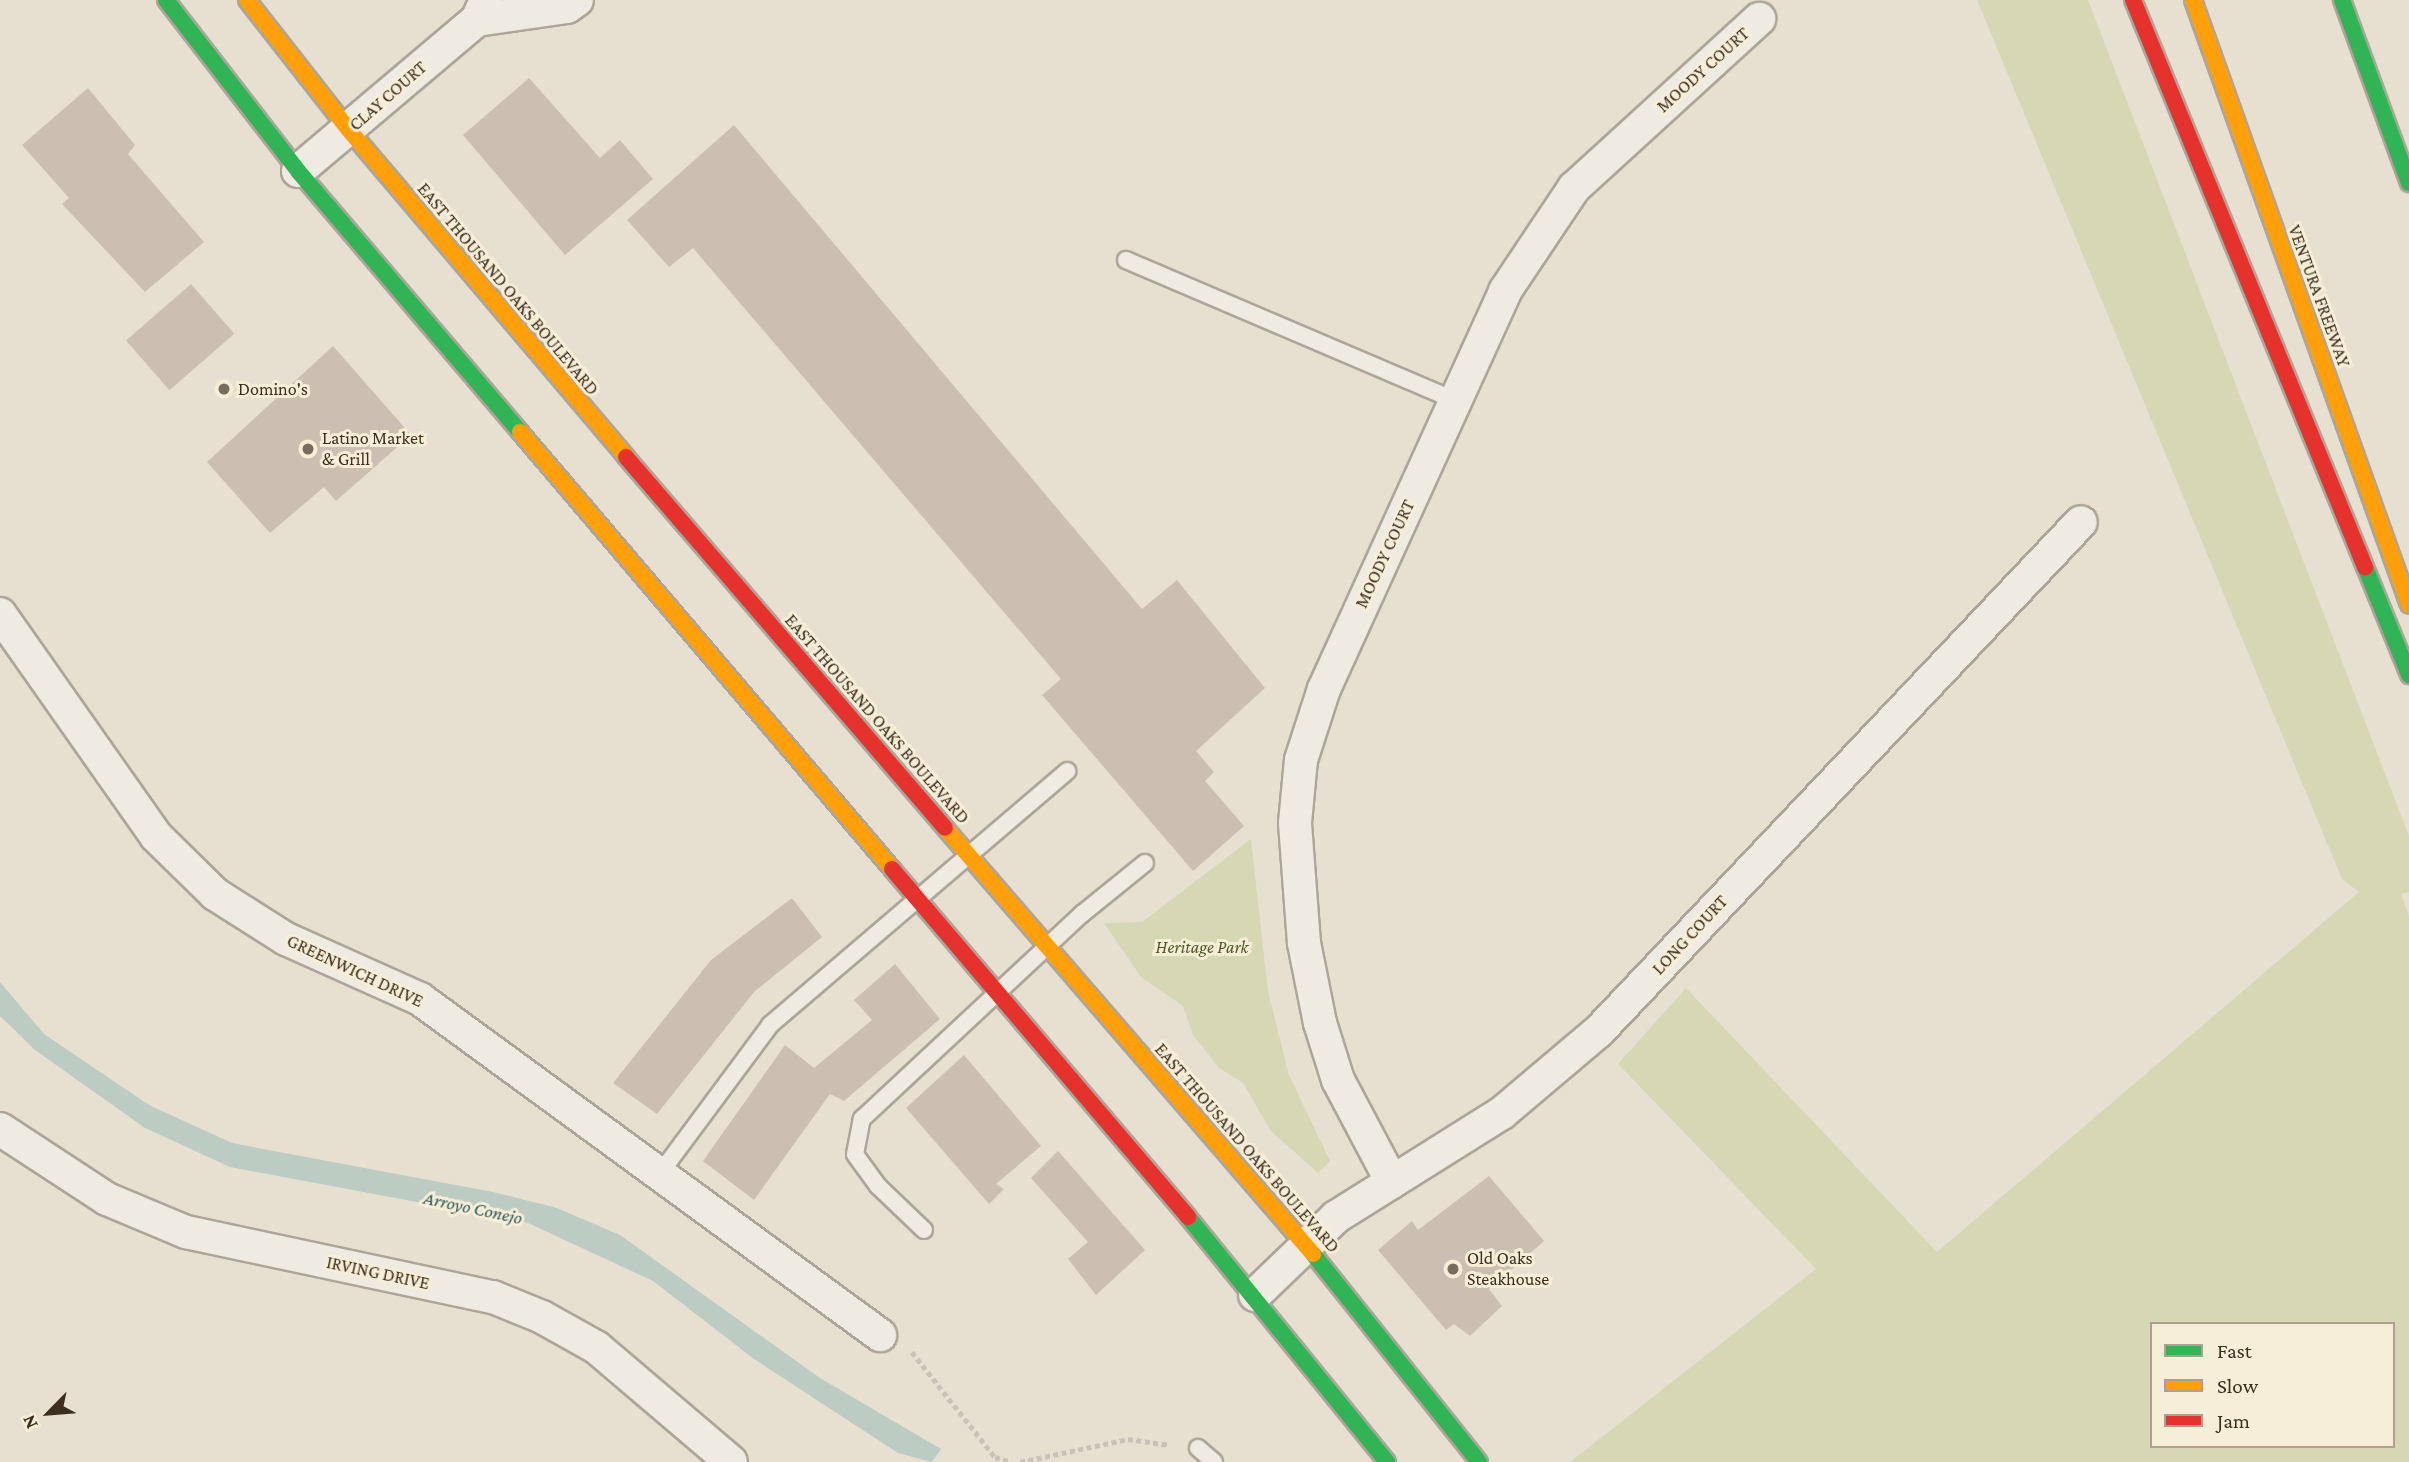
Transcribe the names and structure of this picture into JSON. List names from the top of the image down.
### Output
{
  "streets": {
    "main road": ["EAST THOUSAND OAKS BOULEVARD", "VENTURA FREEWAY"],
    "street": [
      "MOODY COURT",
      "CLAY COURT",
      "LONG COURT",
      "GREENWICH DRIVE",
      "IRVING DRIVE"
    ]
  },
  "crossings": [
    ["MOODY COURT", "LONG COURT"],
    ["CLAY COURT", "EAST THOUSAND OAKS BOULEVARD"],
    ["EAST THOUSAND OAKS BOULEVARD", "LONG COURT"]
  ],
  "water": ["Arroyo Conejo"],
  "parks": ["Heritage Park"],
  "places": ["Domino's", "Latino Market & Grill", "Old Oaks Steakhouse"],
  "legend": ["Fast", "Slow", "Jam"],
  "north": "bottom left"
}
